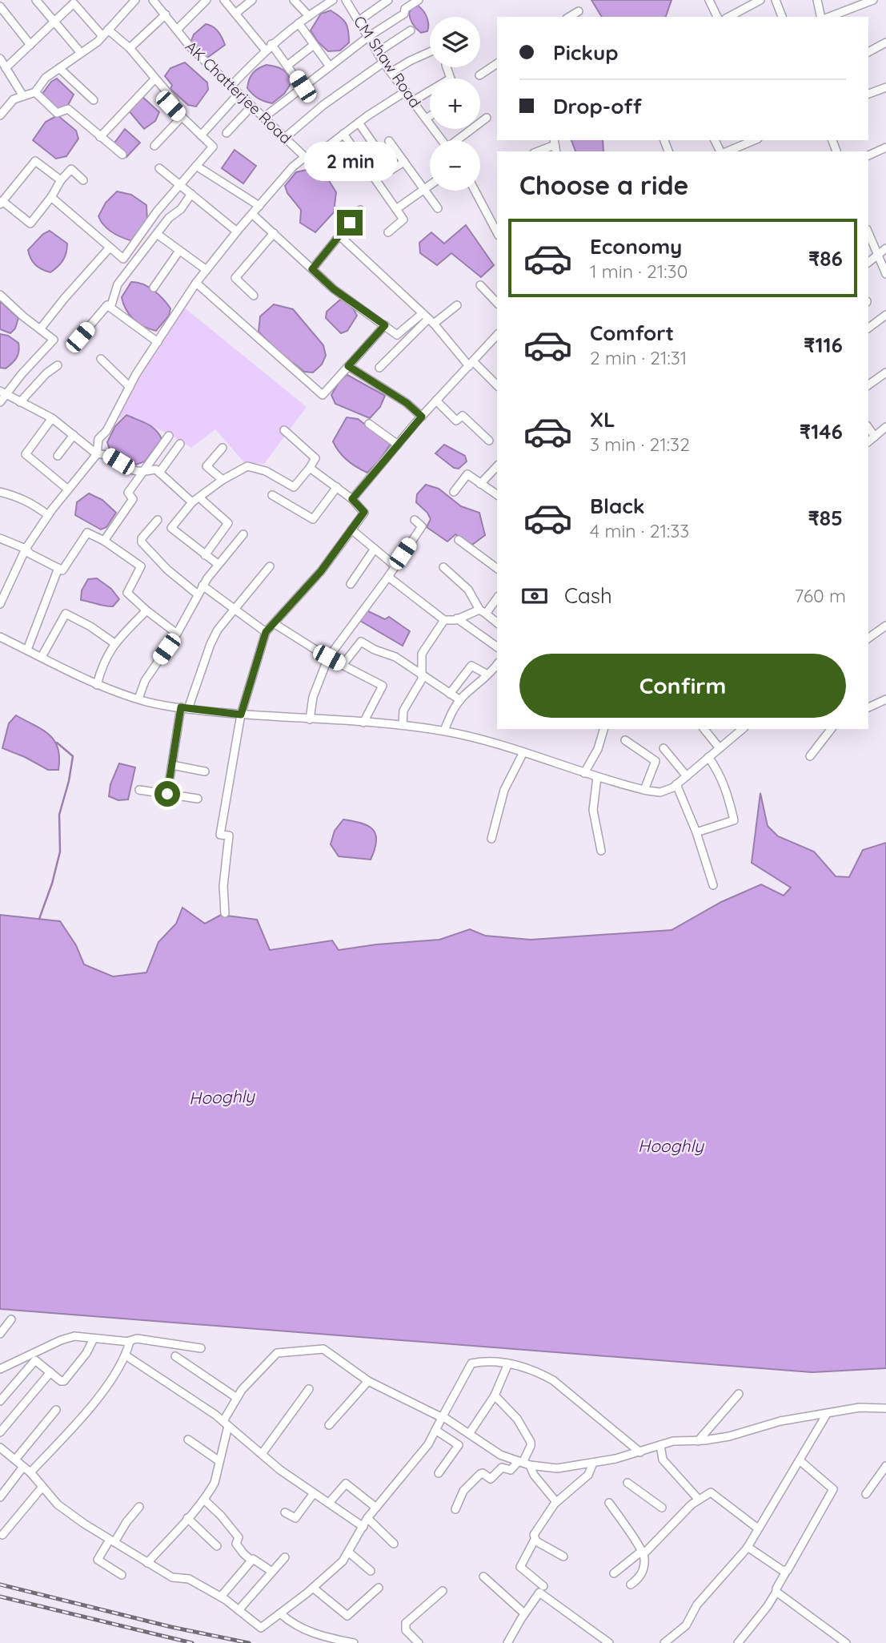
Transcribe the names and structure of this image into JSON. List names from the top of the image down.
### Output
{
  "streets": {
    "street": ["CM Shaw Road", "AK Chatterjee Road"]
  },
  "water": ["Hooghly"],
  "page": {
    "map_buttons": ["+", "−"],
    "banner": ["Pickup", "Drop-off"],
    "bubble": "2 min",
    "heading": "Choose a ride",
    "list": [
      {
        "name": "Economy",
        "note": "1 min · 21:30",
        "value": "₹86"
      },
      {
        "name": "Comfort",
        "note": "2 min · 21:31",
        "value": "₹116"
      },
      {
        "name": "XL",
        "note": "3 min · 21:32",
        "value": "₹146"
      },
      {
        "name": "Black",
        "note": "4 min · 21:33",
        "value": "₹85"
      }
    ],
    "pay": ["Cash", "760 m"],
    "buttons": "Confirm"
  }
}
